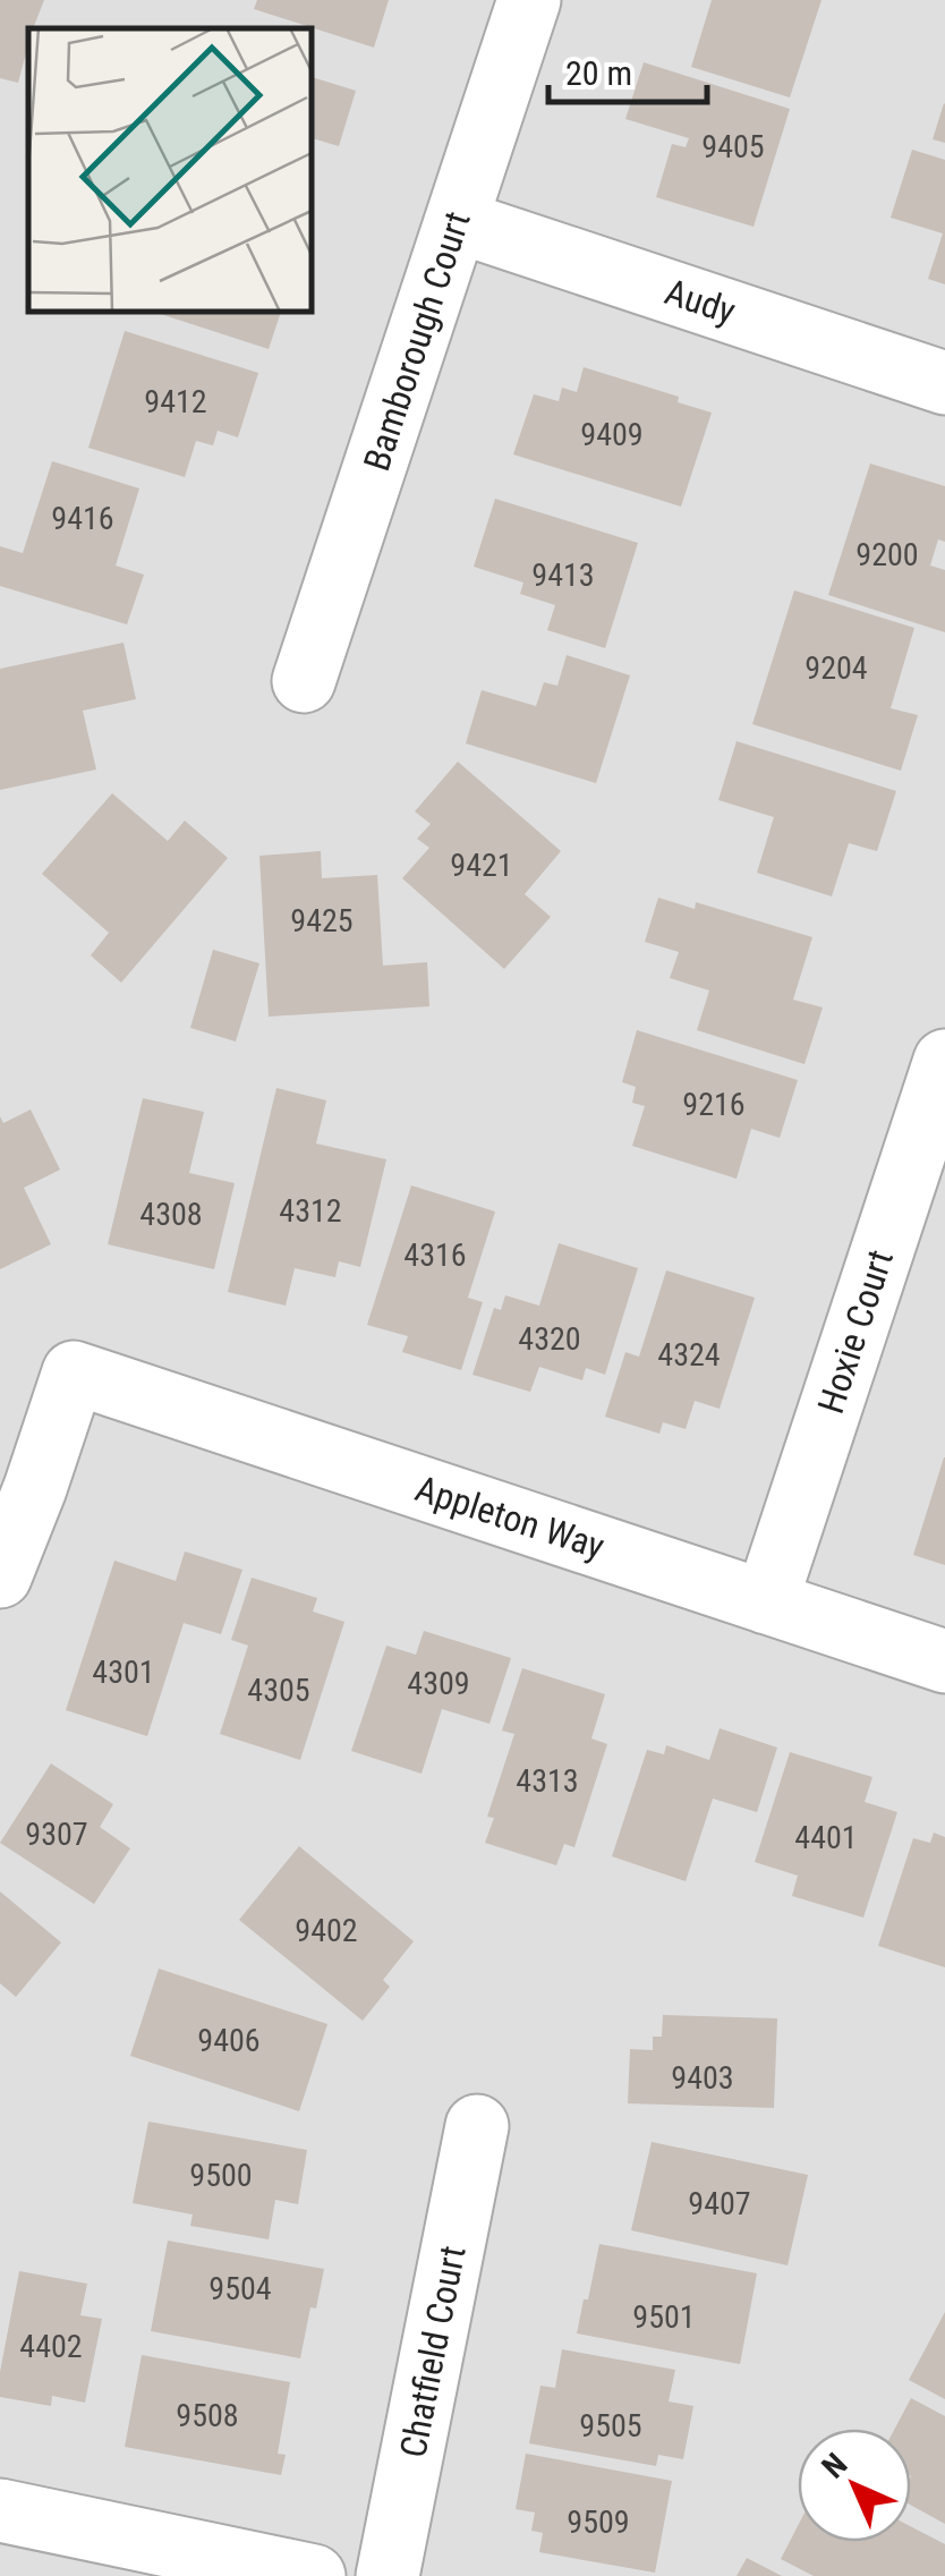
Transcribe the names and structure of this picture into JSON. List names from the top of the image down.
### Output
{
  "streets": {
    "street": [
      "Audy",
      "Bamborough Court",
      "Hoxie Court",
      "Appleton Way",
      "Chatfield Court"
    ]
  },
  "crossings": [
    ["Audy", "Bamborough Court"],
    ["Hoxie Court", "Appleton Way"]
  ],
  "house_numbers": [
    "9405",
    "9412",
    "9409",
    "9416",
    "9200",
    "9413",
    "9204",
    "9421",
    "9425",
    "9216",
    "4312",
    "4308",
    "4316",
    "4320",
    "4324",
    "4301",
    "4309",
    "4305",
    "4313",
    "9307",
    "4401",
    "9402",
    "9406",
    "9403",
    "9500",
    "9407",
    "9504",
    "9501",
    "4402",
    "9508",
    "9505",
    "9509"
  ],
  "scale_bar": "20 m",
  "north": "top left"
}
